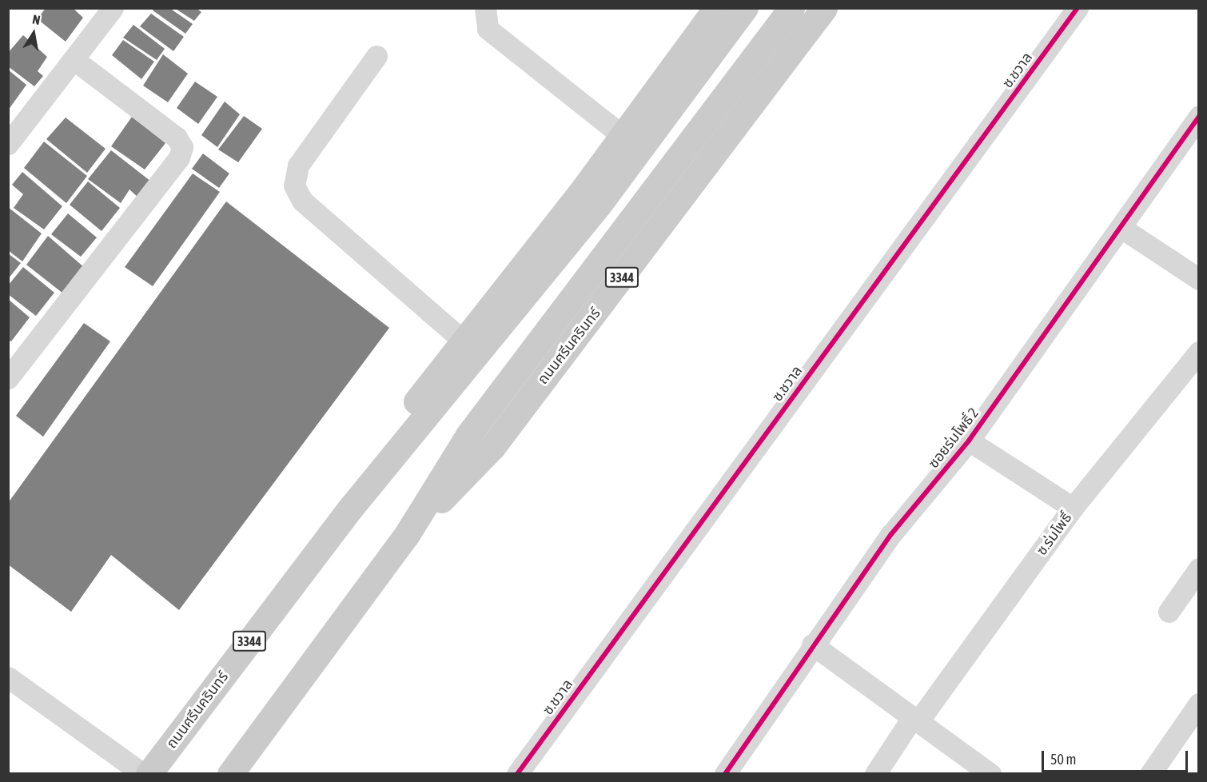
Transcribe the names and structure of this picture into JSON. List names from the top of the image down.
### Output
{
  "streets": {
    "main road": ["3344", "ถนนศรีนครินทร์"],
    "street": ["ซ.ชวาล", "ซอยร่มโพธิ์ 2", "ซ.ร่มโพธิ์"]
  },
  "scale_bar": "50 m",
  "north": "top"
}
